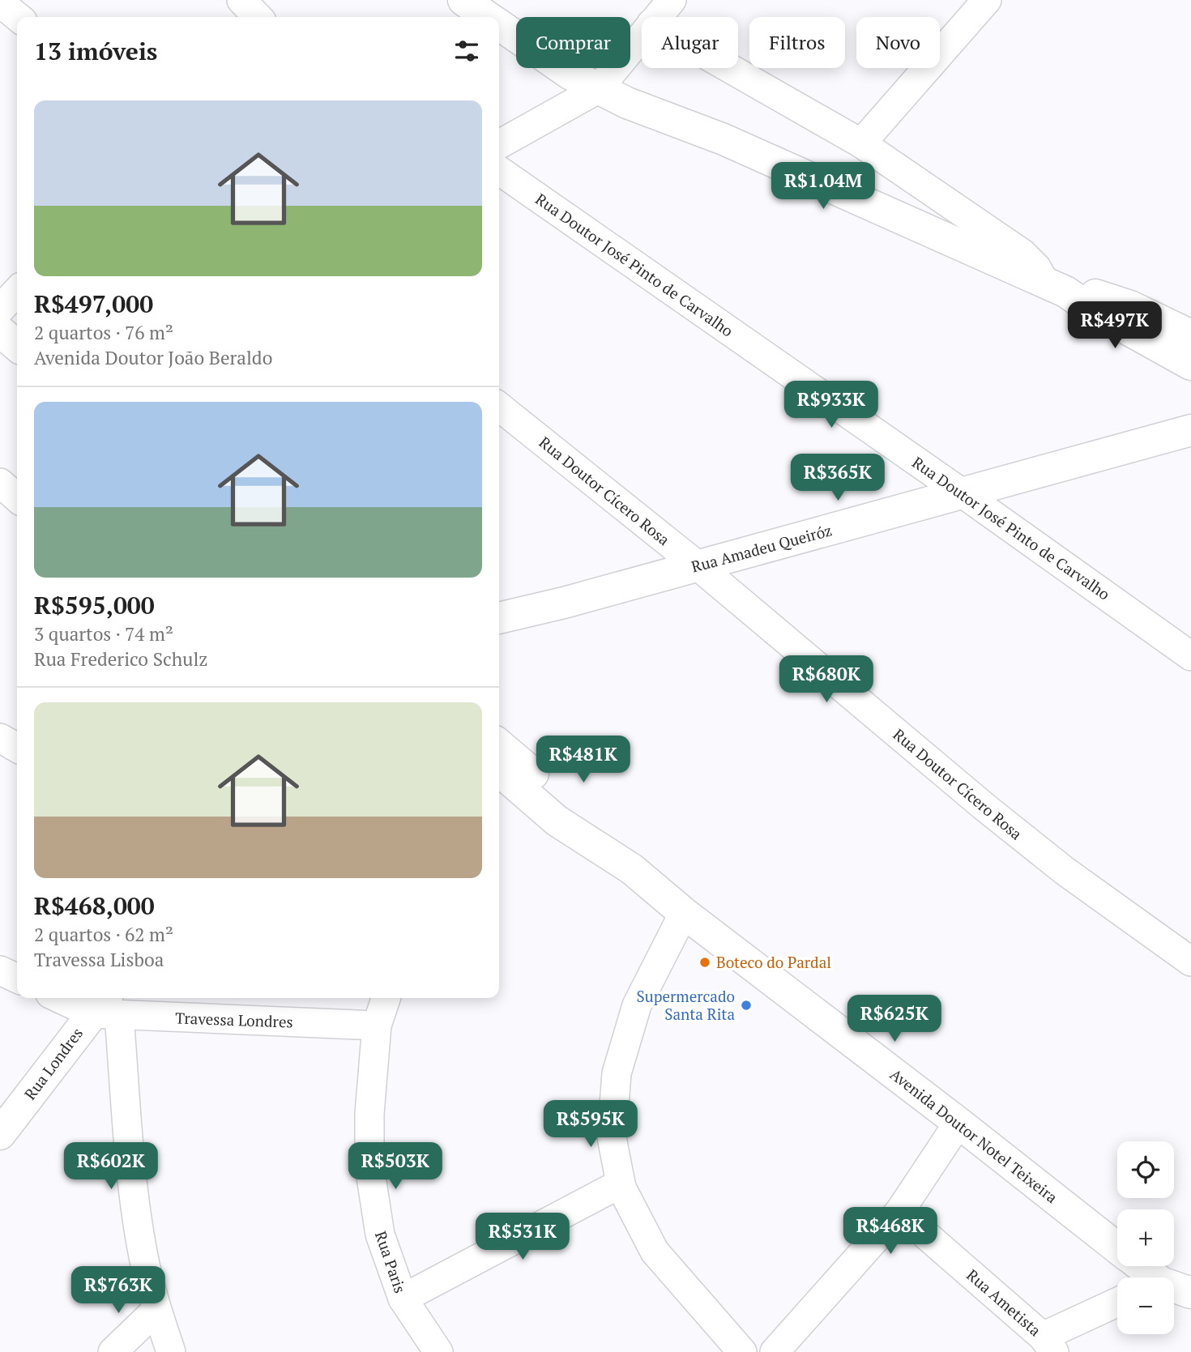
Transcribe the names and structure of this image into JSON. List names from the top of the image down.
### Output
{
  "streets": {
    "street": [
      "Rua Doutor José Pinto de Carvalho",
      "Rua Doutor Cícero Rosa",
      "Rua Amadeu Queiróz",
      "Travessa Londres",
      "Rua Londres",
      "Avenida Doutor Notel Teixeira",
      "Rua Paris",
      "Rua Ametista"
    ]
  },
  "crossings": [
    ["Rua Doutor José Pinto de Carvalho", "Rua Amadeu Queiróz"],
    ["Rua Doutor Cícero Rosa", "Rua Amadeu Queiróz"],
    ["Travessa Londres", "Rua Londres"],
    ["Travessa Londres", "Rua Paris"]
  ],
  "places": ["Boteco do Pardal", "Supermercado Santa Rita"],
  "page": {
    "chip": [
      "Comprar",
      "Alugar",
      "Filtros",
      "Novo"
    ],
    "heading": "13 imóveis",
    "list": [
      {
        "name": "R$497,000",
        "note": "2 quartos · 76 m² · Avenida Doutor João Beraldo"
      },
      {
        "name": "R$595,000",
        "note": "3 quartos · 74 m² · Rua Frederico Schulz"
      },
      {
        "name": "R$468,000",
        "note": "2 quartos · 62 m² · Travessa Lisboa"
      }
    ],
    "price": [
      "R$1.04M",
      "R$497K",
      "R$933K",
      "R$365K",
      "R$680K",
      "R$481K",
      "R$625K",
      "R$595K",
      "R$602K",
      "R$503K",
      "R$468K",
      "R$531K",
      "R$763K"
    ],
    "map_buttons": ["+", "−"]
  }
}
